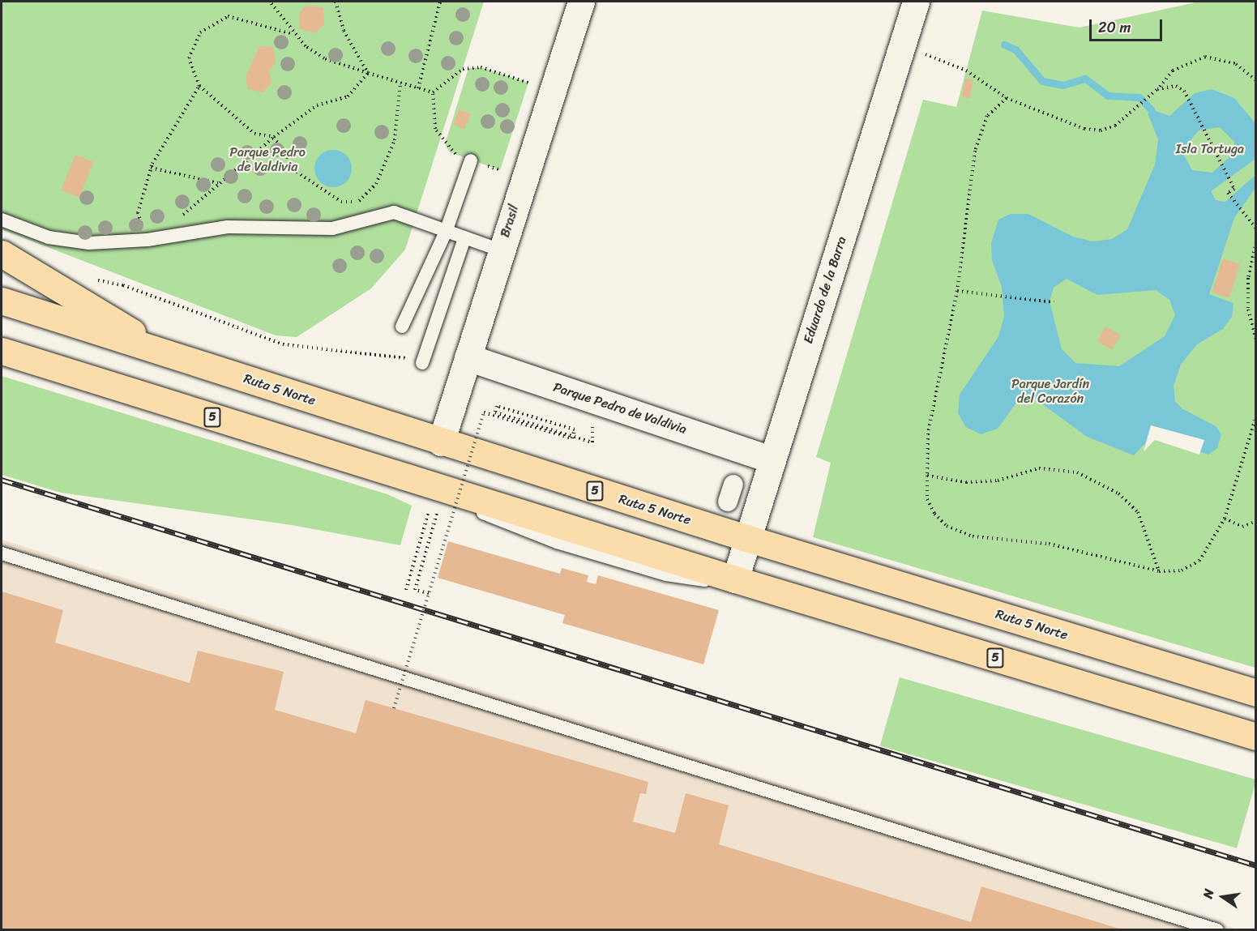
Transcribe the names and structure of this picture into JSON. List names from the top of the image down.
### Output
{
  "streets": {
    "highway": ["Ruta 5 Norte", "5"],
    "street": ["Brasil", "Eduardo de la Barra", "Parque Pedro de Valdivia"]
  },
  "crossings": [
    ["Brasil", "Ruta 5 Norte"],
    ["Brasil", "Parque Pedro de Valdivia"],
    ["Eduardo de la Barra", "Ruta 5 Norte"],
    ["Eduardo de la Barra", "Parque Pedro de Valdivia"],
    ["Eduardo de la Barra", "5"]
  ],
  "parks": ["Isla Tortuga", "Parque Pedro de Valdivia", "Parque Jardín del Corazón"],
  "scale_bar": "20 m",
  "north": "left"
}
